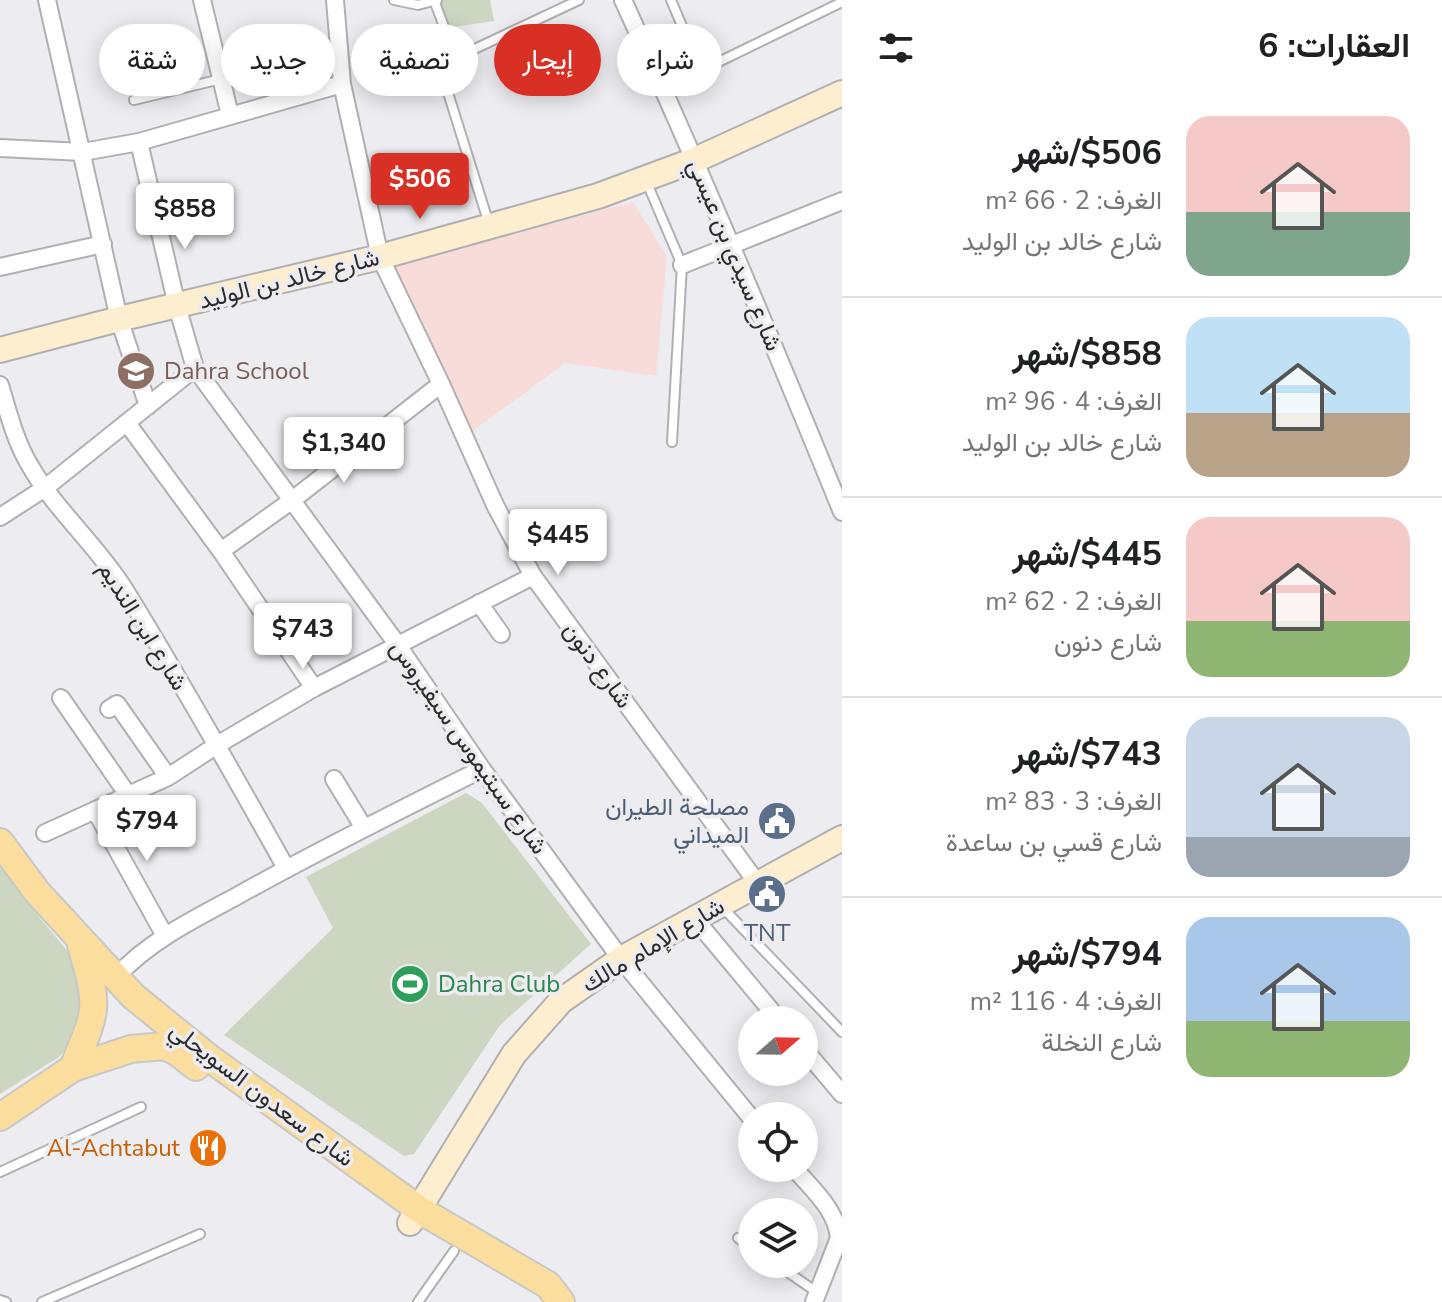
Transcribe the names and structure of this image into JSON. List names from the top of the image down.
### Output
{
  "streets": {
    "main road": ["شارع سعدون السويحلي"],
    "street": [
      "شارع سيدي بن عيسي",
      "شارع خالد بن الوليد",
      "شارع ابن النديم",
      "شارع دنون",
      "شارع سبتيموس سيفيروس",
      "شارع الإمام مالك"
    ]
  },
  "crossings": [
    ["شارع سيدي بن عيسي", "شارع خالد بن الوليد"],
    ["شارع خالد بن الوليد", "شارع دنون"],
    ["شارع خالد بن الوليد", "شارع سبتيموس سيفيروس"],
    ["شارع دنون", "شارع الإمام مالك"],
    ["شارع سبتيموس سيفيروس", "شارع الإمام مالك"],
    ["شارع الإمام مالك", "شارع سعدون السويحلي"]
  ],
  "places": {
    "school or university": ["Dahra School"],
    "public building": ["مصلحة الطيران الميداني", "TNT"],
    "sports": ["Dahra Club"],
    "restaurant": ["Al-Achtabut"]
  },
  "north": "right",
  "page": {
    "heading": "العقارات: 6",
    "chip": [
      "شراء",
      "إيجار",
      "تصفية",
      "جديد",
      "شقة"
    ],
    "list": [
      {
        "name": "$506/شهر",
        "note": "الغرف: 2 · 66 m² · شارع خالد بن الوليد"
      },
      {
        "name": "$858/شهر",
        "note": "الغرف: 4 · 96 m² · شارع خالد بن الوليد"
      },
      {
        "name": "$445/شهر",
        "note": "الغرف: 2 · 62 m² · شارع دنون"
      },
      {
        "name": "$743/شهر",
        "note": "الغرف: 3 · 83 m² · شارع قسي بن ساعدة"
      },
      {
        "name": "$794/شهر",
        "note": "الغرف: 4 · 116 m² · شارع النخلة"
      }
    ],
    "price": [
      "$506",
      "$858",
      "$1,340",
      "$445",
      "$743",
      "$794"
    ]
  }
}
